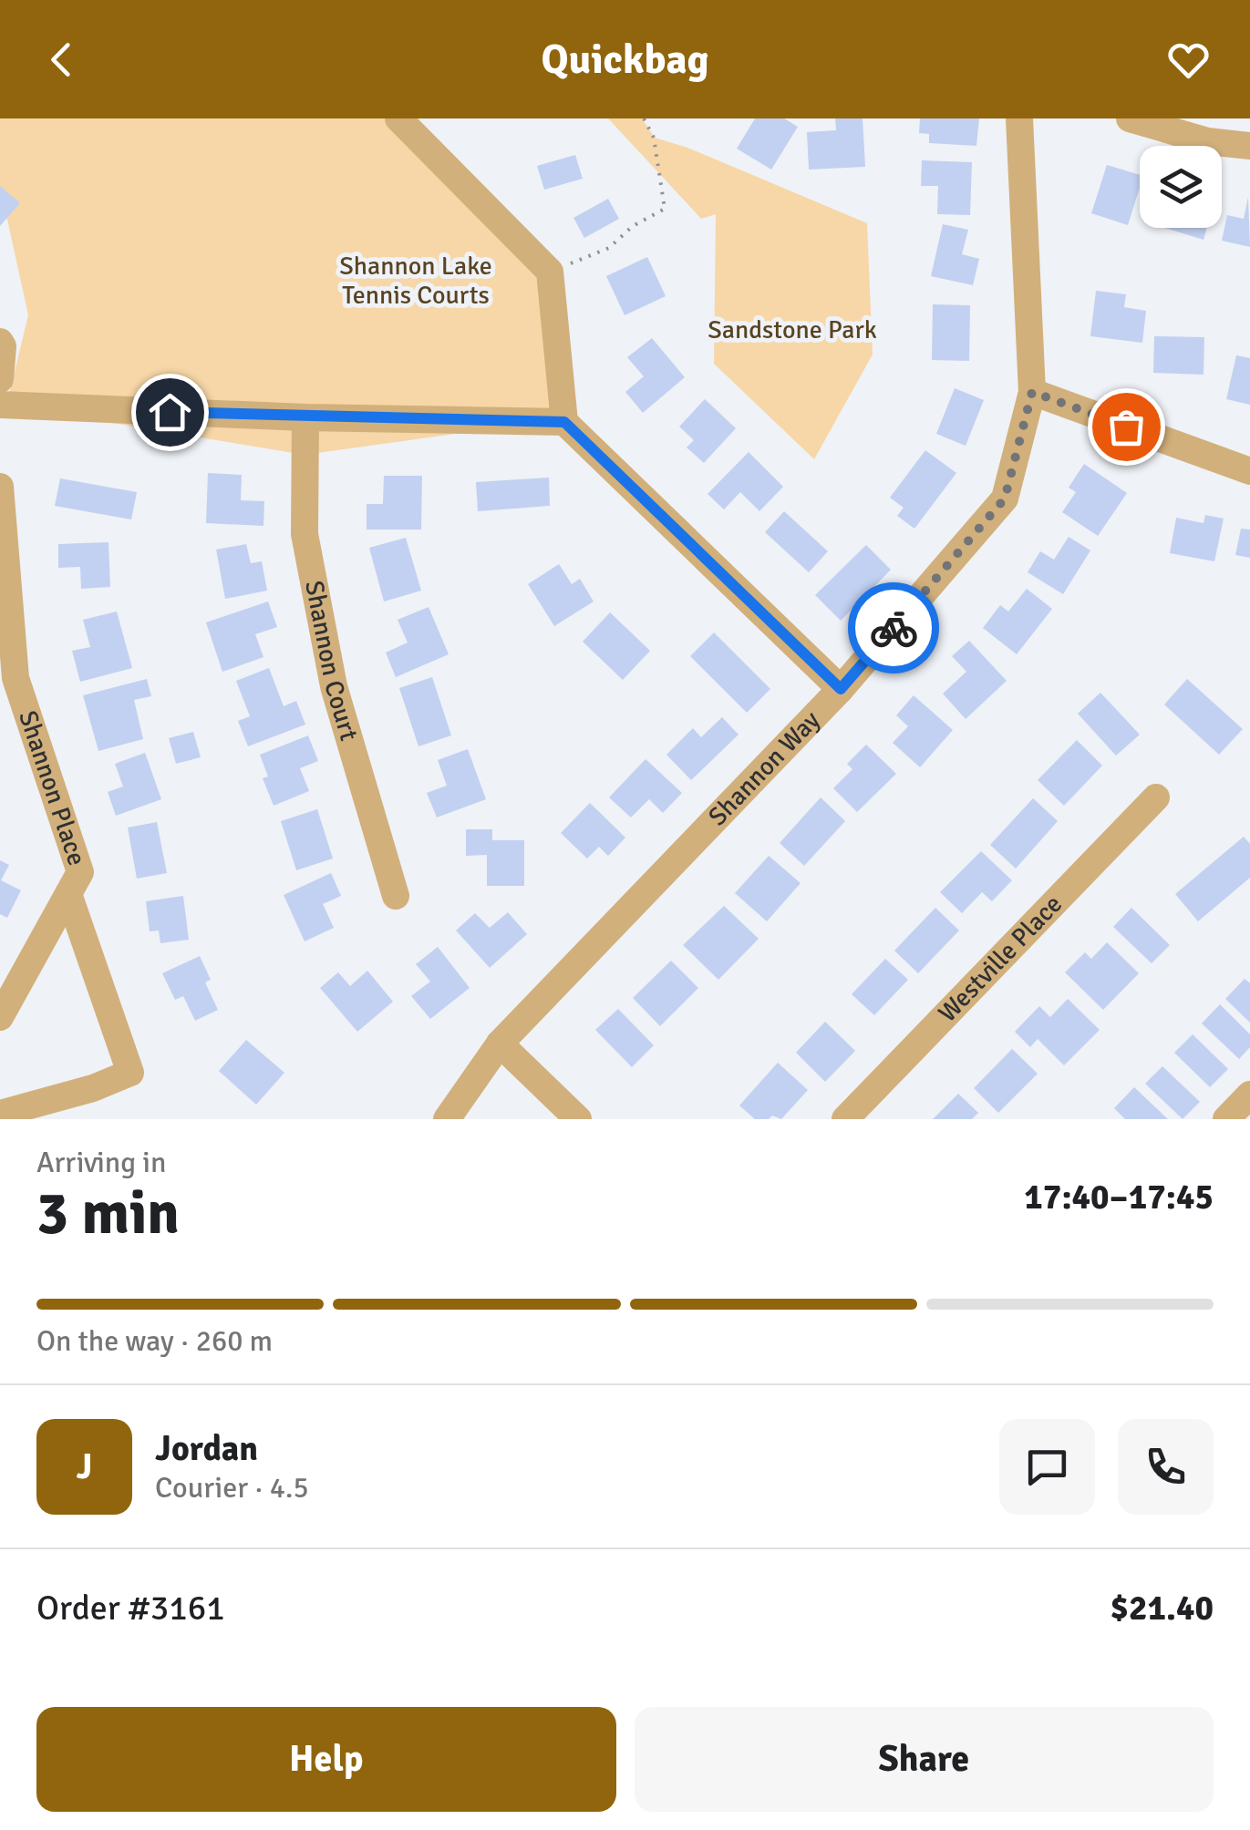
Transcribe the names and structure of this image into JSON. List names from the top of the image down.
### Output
{
  "streets": {
    "street": [
      "Shannon Court",
      "Shannon Way",
      "Shannon Place",
      "Westville Place"
    ]
  },
  "parks": ["Shannon Lake Tennis Courts", "Sandstone Park"],
  "page": {
    "header": "Quickbag",
    "heading": ["3 min", "Arriving in", "17:40–17:45"],
    "panel": [
      "Jordan",
      "Courier · 4.5",
      "Order #3161",
      "$21.40"
    ],
    "bar": "On the way · 260 m",
    "round": "J",
    "buttons": ["Help", "Share"]
  }
}
